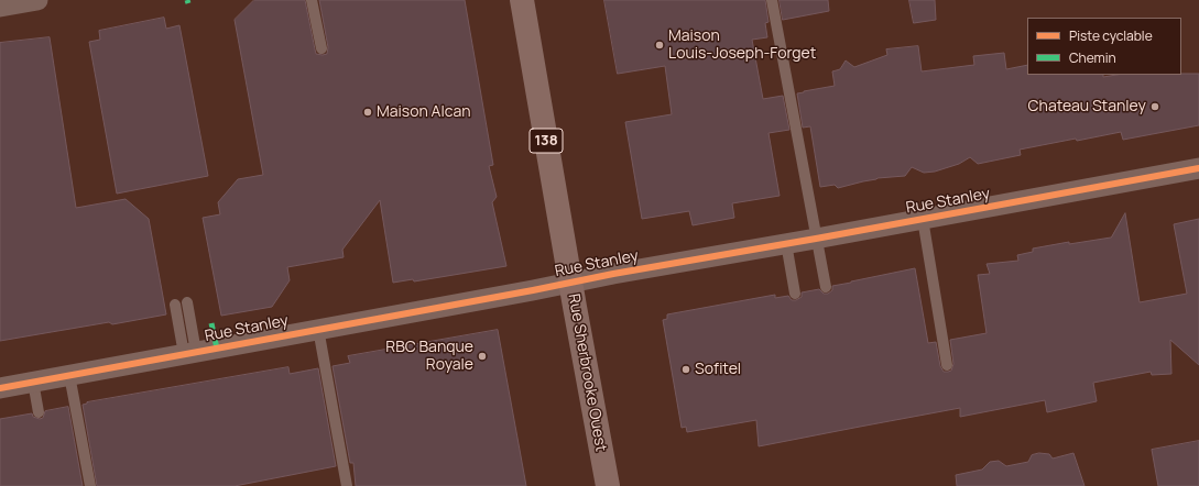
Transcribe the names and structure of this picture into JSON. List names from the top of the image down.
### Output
{
  "streets": {
    "main road": ["138", "Rue Sherbrooke Ouest"],
    "street": ["Rue Stanley"]
  },
  "crossings": [
    ["Rue Stanley", "Rue Sherbrooke Ouest"]
  ],
  "places": [
    "Maison Louis-Joseph-Forget",
    "Chateau Stanley",
    "Maison Alcan",
    "RBC Banque Royale",
    "Sofitel"
  ],
  "legend": ["Piste cyclable", "Chemin"]
}
